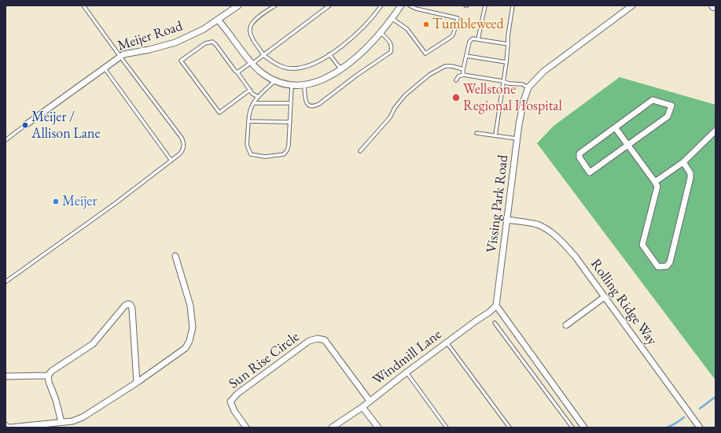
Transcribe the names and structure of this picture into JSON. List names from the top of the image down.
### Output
{
  "streets": {
    "street": [
      "Meijer Road",
      "Vissing Park Road",
      "Rolling Ridge Way",
      "Windmill Lane",
      "Sun Rise Circle"
    ]
  },
  "crossings": [
    ["Vissing Park Road", "Rolling Ridge Way"],
    ["Vissing Park Road", "Windmill Lane"],
    ["Windmill Lane", "Sun Rise Circle"]
  ],
  "places": [
    "Tumbleweed",
    "Wellstone Regional Hospital",
    "Meijer / Allison Lane",
    "Meijer"
  ]
}
